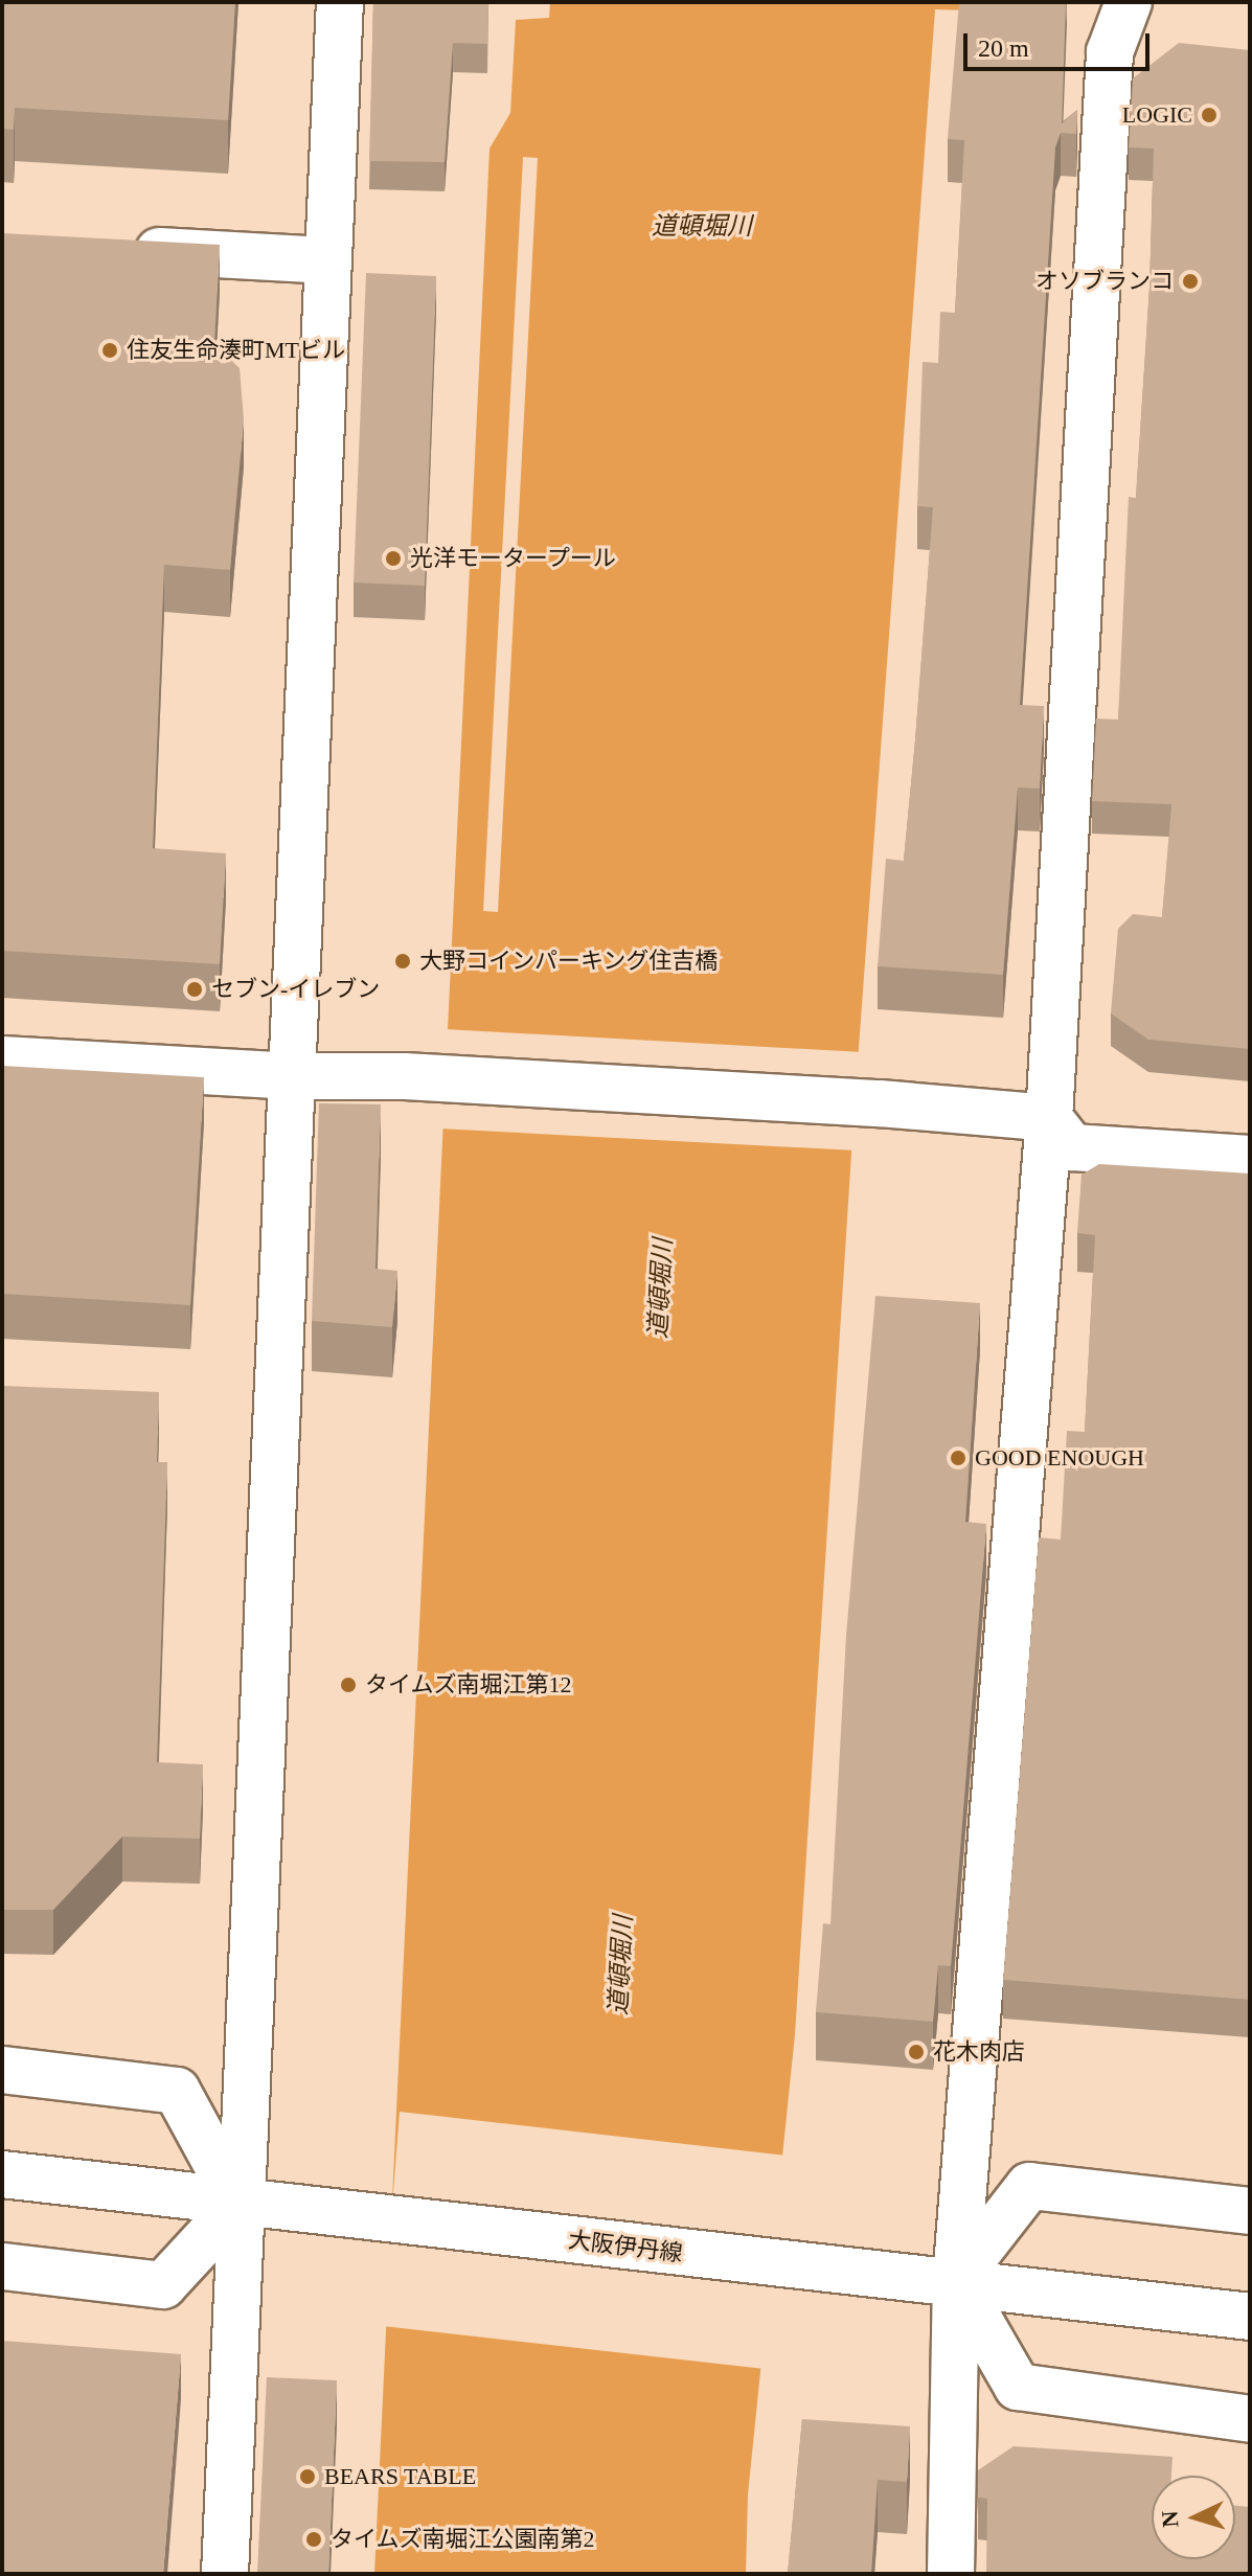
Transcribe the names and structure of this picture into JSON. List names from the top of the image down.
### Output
{
  "streets": {
    "street": ["大阪伊丹線"]
  },
  "water": ["道頓堀川"],
  "places": [
    "LOGIC",
    "オソブランコ",
    "住友生命湊町MTビル",
    "光洋モータープール",
    "大野コインパーキング住吉橋",
    "セブン-イレブン",
    "GOOD ENOUGH",
    "タイムズ南堀江第12",
    "花木肉店",
    "BEARS TABLE",
    "タイムズ南堀江公園南第2"
  ],
  "scale_bar": "20 m",
  "north": "left"
}
